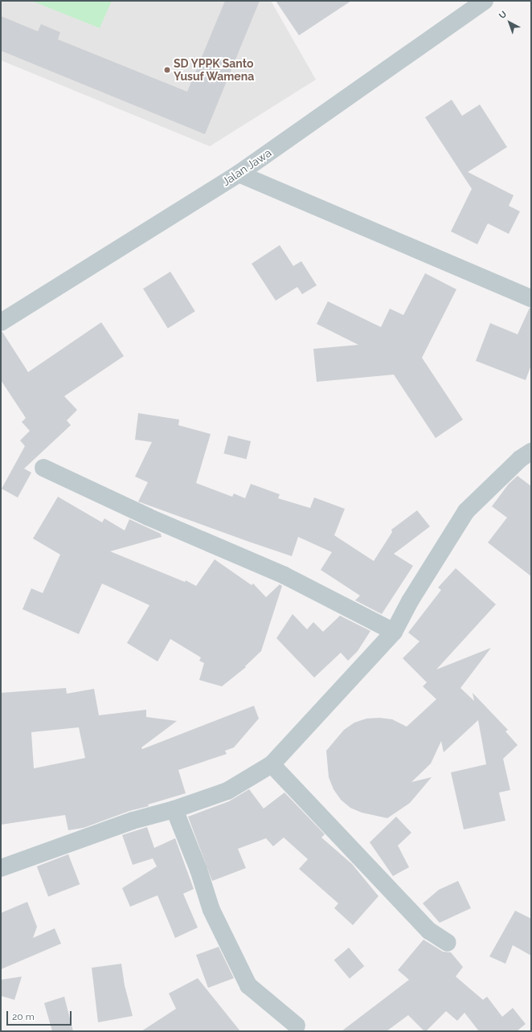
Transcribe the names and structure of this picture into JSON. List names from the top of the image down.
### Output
{
  "streets": {
    "street": ["Jalan Jawa"]
  },
  "places": ["SD YPPK Santo Yusuf Wamena"],
  "scale_bar": "20 m",
  "north": "top left"
}
